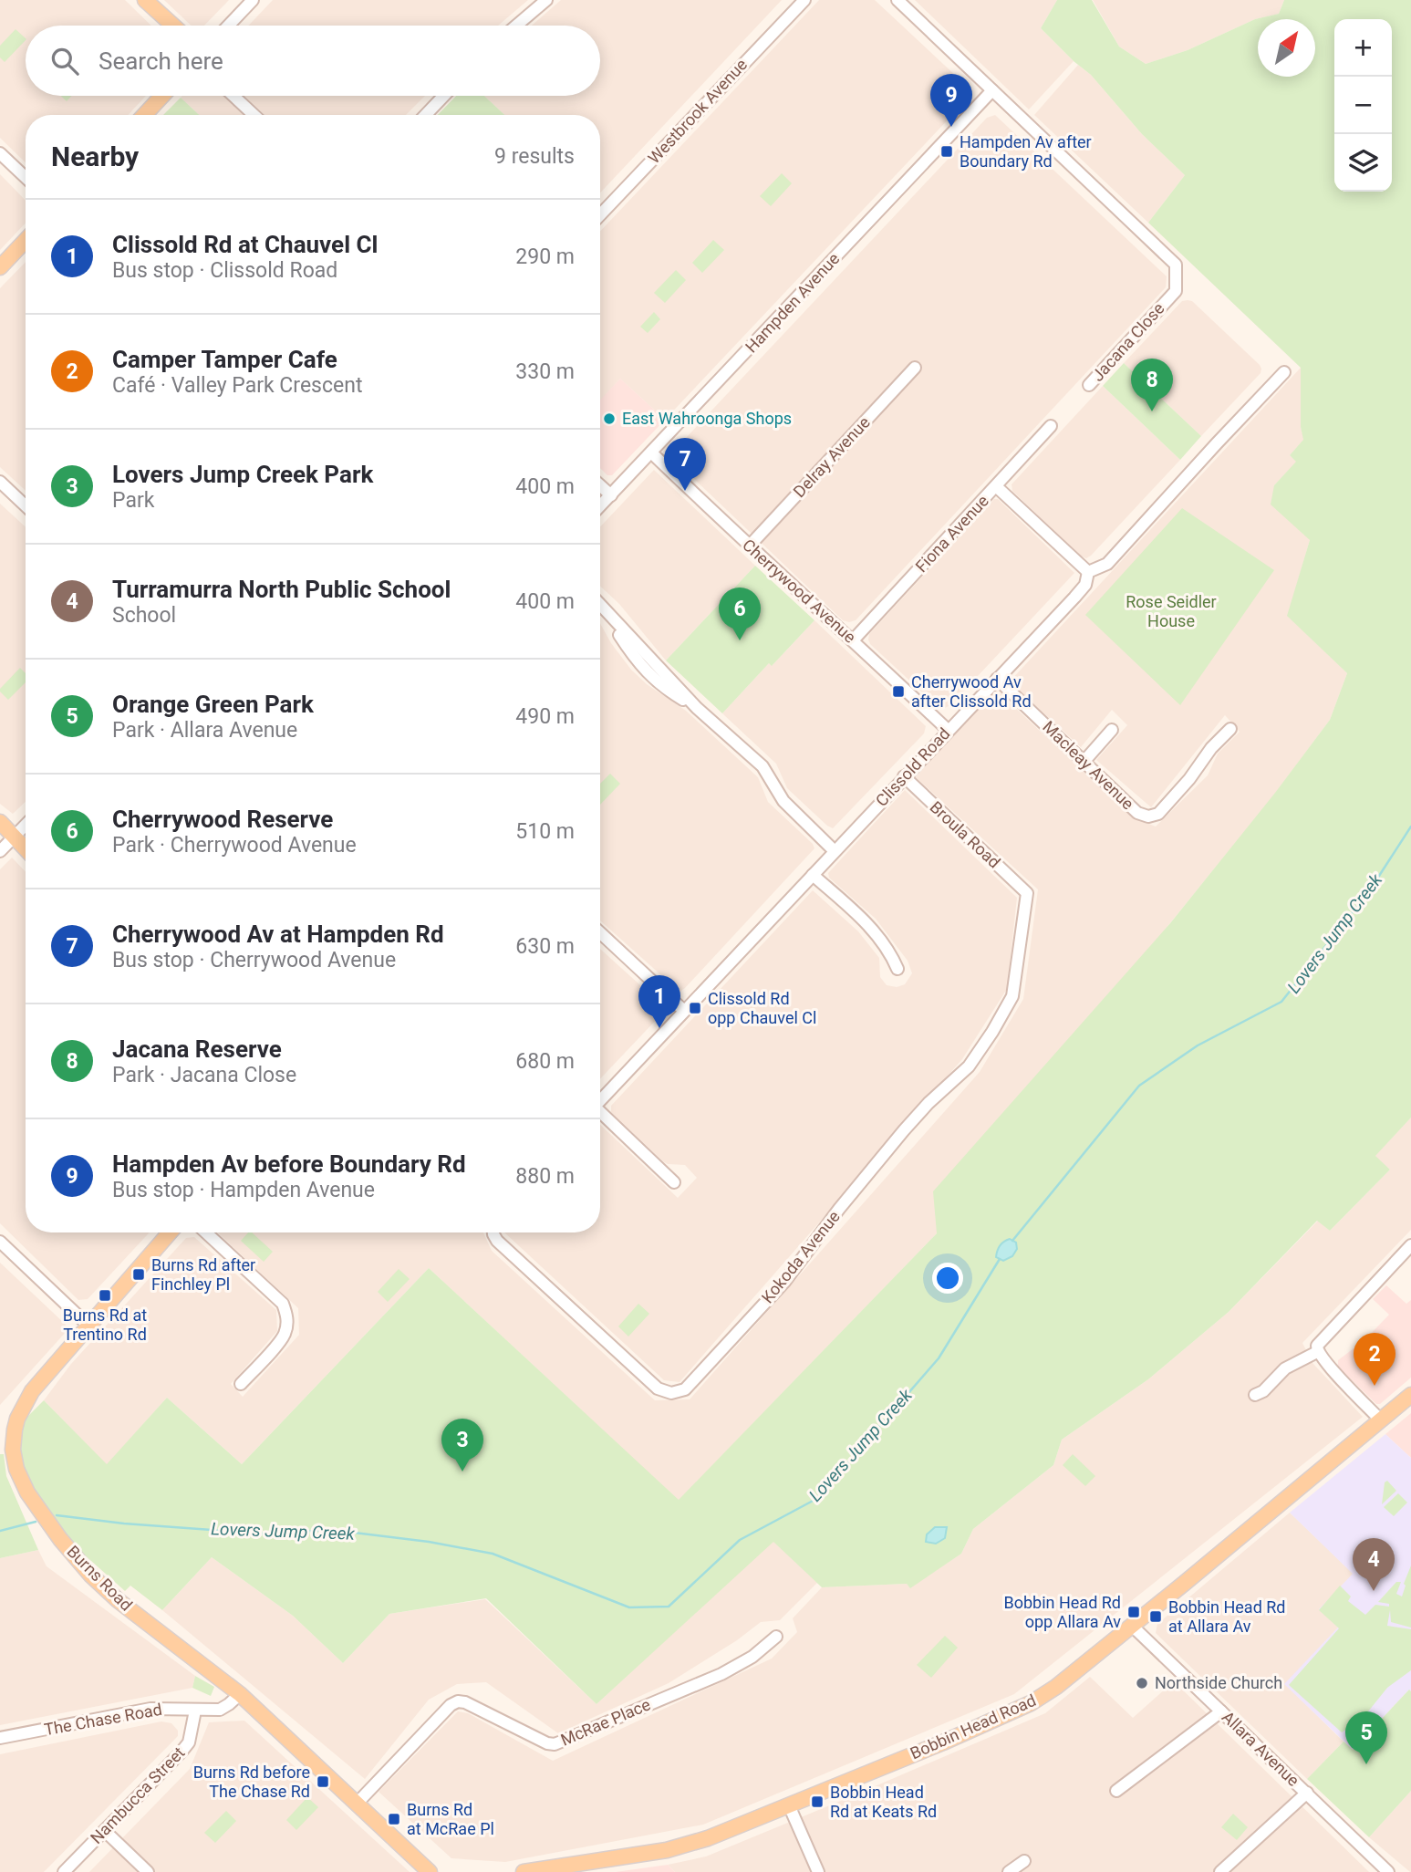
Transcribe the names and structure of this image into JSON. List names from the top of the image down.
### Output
{
  "streets": {
    "main road": ["Burns Road", "Bobbin Head Road"],
    "street": [
      "Westbrook Avenue",
      "Hampden Avenue",
      "Jacana Close",
      "Delray Avenue",
      "Fiona Avenue",
      "Cherrywood Avenue",
      "Macleay Avenue",
      "Clissold Road",
      "Broula Road",
      "Kokoda Avenue",
      "The Chase Road",
      "McRae Place",
      "Allara Avenue",
      "Nambucca Street"
    ]
  },
  "crossings": [
    ["Hampden Avenue", "Jacana Close"],
    ["Hampden Avenue", "Cherrywood Avenue"],
    ["Delray Avenue", "Cherrywood Avenue"],
    ["Fiona Avenue", "Cherrywood Avenue"],
    ["Cherrywood Avenue", "Clissold Road"],
    ["Macleay Avenue", "Clissold Road"],
    ["Clissold Road", "Broula Road"],
    ["Broula Road", "Kokoda Avenue"],
    ["Burns Road", "The Chase Road"],
    ["Burns Road", "McRae Place"],
    ["The Chase Road", "Nambucca Street"],
    ["Bobbin Head Road", "Allara Avenue"]
  ],
  "water": ["Lovers Jump Creek"],
  "parks": ["Rose Seidler House"],
  "places": {
    "transit": [
      "Hampden Av after Boundary Rd",
      "Cherrywood Av after Clissold Rd",
      "Clissold Rd opp Chauvel Cl",
      "Burns Rd after Finchley Pl",
      "Burns Rd at Trentino Rd",
      "Bobbin Head Rd opp Allara Av",
      "Bobbin Head Rd at Allara Av",
      "Burns Rd before The Chase Rd",
      "Bobbin Head Rd at Keats Rd",
      "Burns Rd at McRae Pl"
    ],
    "other": ["East Wahroonga Shops", "Northside Church"]
  },
  "north": "top right",
  "page": {
    "map_buttons": ["+", "−"],
    "search": "Search here",
    "pins": [
      "9",
      "8",
      "7",
      "6",
      "1",
      "2",
      "3",
      "4",
      "5"
    ],
    "heading": ["Nearby", "9 results"],
    "list": [
      {
        "mark": "1",
        "name": "Clissold Rd at Chauvel Cl",
        "note": "Bus stop · Clissold Road",
        "value": "290 m"
      },
      {
        "mark": "2",
        "name": "Camper Tamper Cafe",
        "note": "Café · Valley Park Crescent",
        "value": "330 m"
      },
      {
        "mark": "3",
        "name": "Lovers Jump Creek Park",
        "note": "Park",
        "value": "400 m"
      },
      {
        "mark": "4",
        "name": "Turramurra North Public School",
        "note": "School",
        "value": "400 m"
      },
      {
        "mark": "5",
        "name": "Orange Green Park",
        "note": "Park · Allara Avenue",
        "value": "490 m"
      },
      {
        "mark": "6",
        "name": "Cherrywood Reserve",
        "note": "Park · Cherrywood Avenue",
        "value": "510 m"
      },
      {
        "mark": "7",
        "name": "Cherrywood Av at Hampden Rd",
        "note": "Bus stop · Cherrywood Avenue",
        "value": "630 m"
      },
      {
        "mark": "8",
        "name": "Jacana Reserve",
        "note": "Park · Jacana Close",
        "value": "680 m"
      },
      {
        "mark": "9",
        "name": "Hampden Av before Boundary Rd",
        "note": "Bus stop · Hampden Avenue",
        "value": "880 m"
      }
    ]
  }
}
